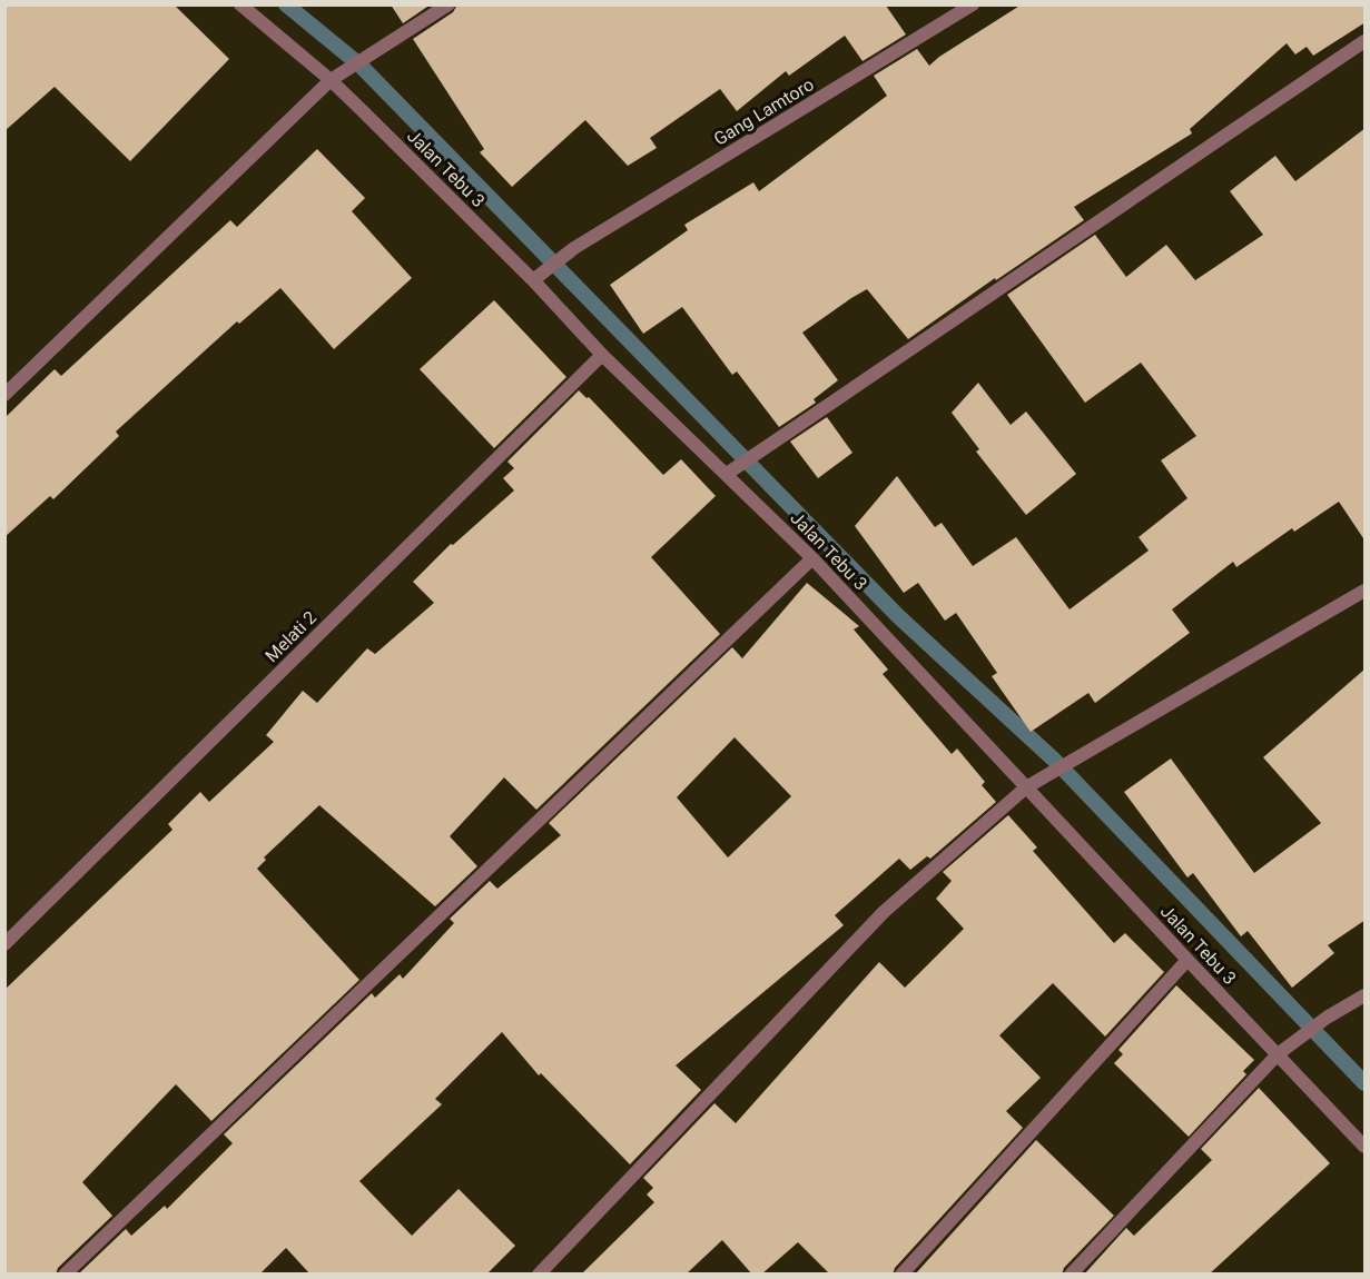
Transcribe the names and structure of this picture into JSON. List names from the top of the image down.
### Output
{
  "streets": {
    "street": ["Gang Lamtoro", "Jalan Tebu 3", "Melati 2"]
  },
  "crossings": [
    ["Gang Lamtoro", "Jalan Tebu 3"],
    ["Jalan Tebu 3", "Melati 2"]
  ]
}
